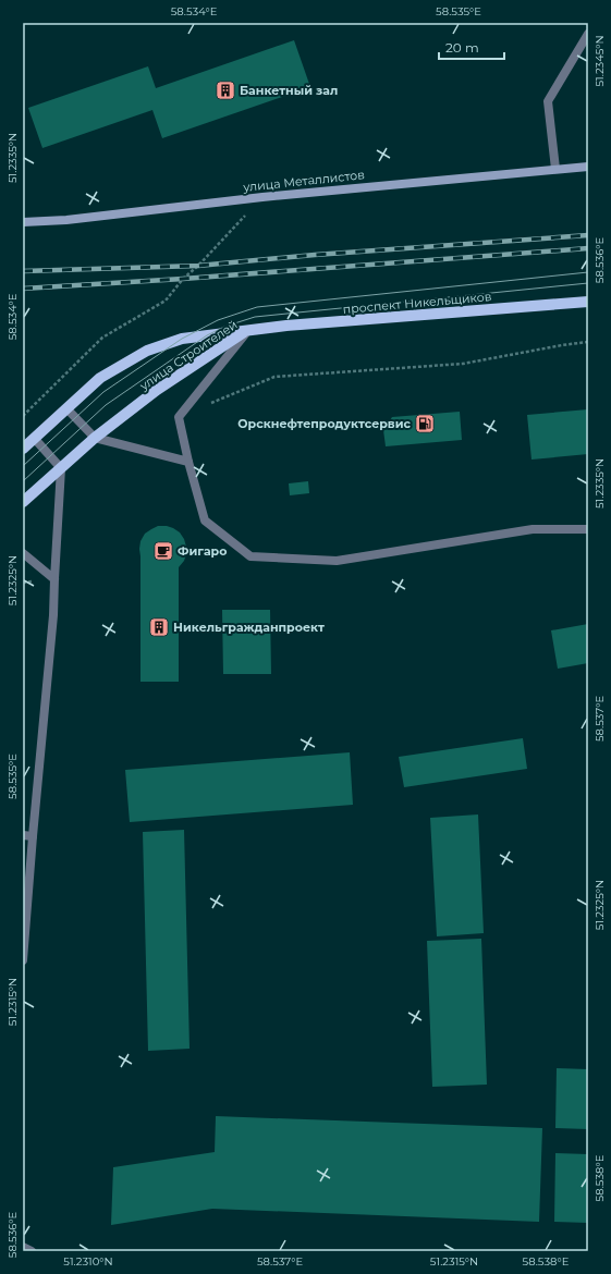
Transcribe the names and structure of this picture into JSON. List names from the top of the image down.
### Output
{
  "streets": {
    "main road": ["улица Металлистов", "проспект Никельщиков", "улица Строителей"]
  },
  "crossings": [
    ["проспект Никельщиков", "улица Строителей"]
  ],
  "places": {
    "building": ["Банкетный зал", "Никельгражданпроект"],
    "fuel station": ["Орскнефтепродуктсервис"],
    "cafe": ["Фигаро"]
  },
  "scale_bar": "20 m",
  "coordinates": [
    "58.534°E",
    "58.535°E",
    "51.2345°N",
    "51.2335°N",
    "58.536°E",
    "51.2325°N",
    "58.537°E",
    "51.2315°N",
    "58.538°E",
    "51.2310°N"
  ]
}
